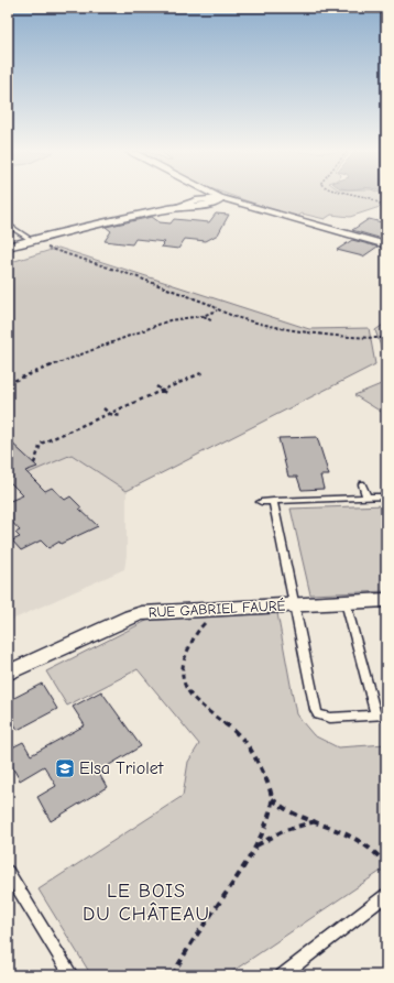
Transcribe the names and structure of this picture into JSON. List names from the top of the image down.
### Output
{
  "streets": {
    "street": ["RUE GABRIEL FAURÉ"]
  },
  "districts": ["LE BOIS DU CHÂTEAU"],
  "places": {
    "school or university": ["Elsa Triolet"]
  }
}
